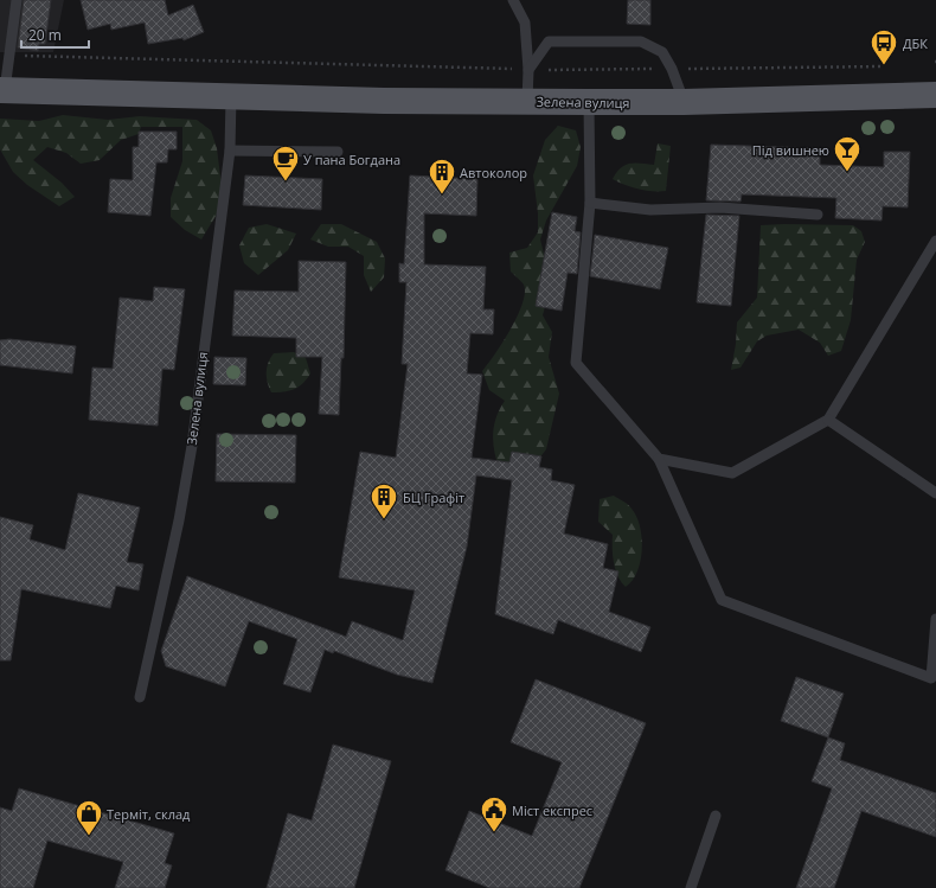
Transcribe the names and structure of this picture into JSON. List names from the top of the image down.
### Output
{
  "streets": {
    "main road": ["Зелена вулиця"]
  },
  "places": {
    "bus stop": ["ДБК"],
    "bar": ["Під вишнею"],
    "cafe": ["У пана Богдана"],
    "building": ["Автоколор", "БЦ Графіт"],
    "public building": ["Міст експрес"],
    "shop": ["Терміт, склад"]
  },
  "scale_bar": "20 m"
}
